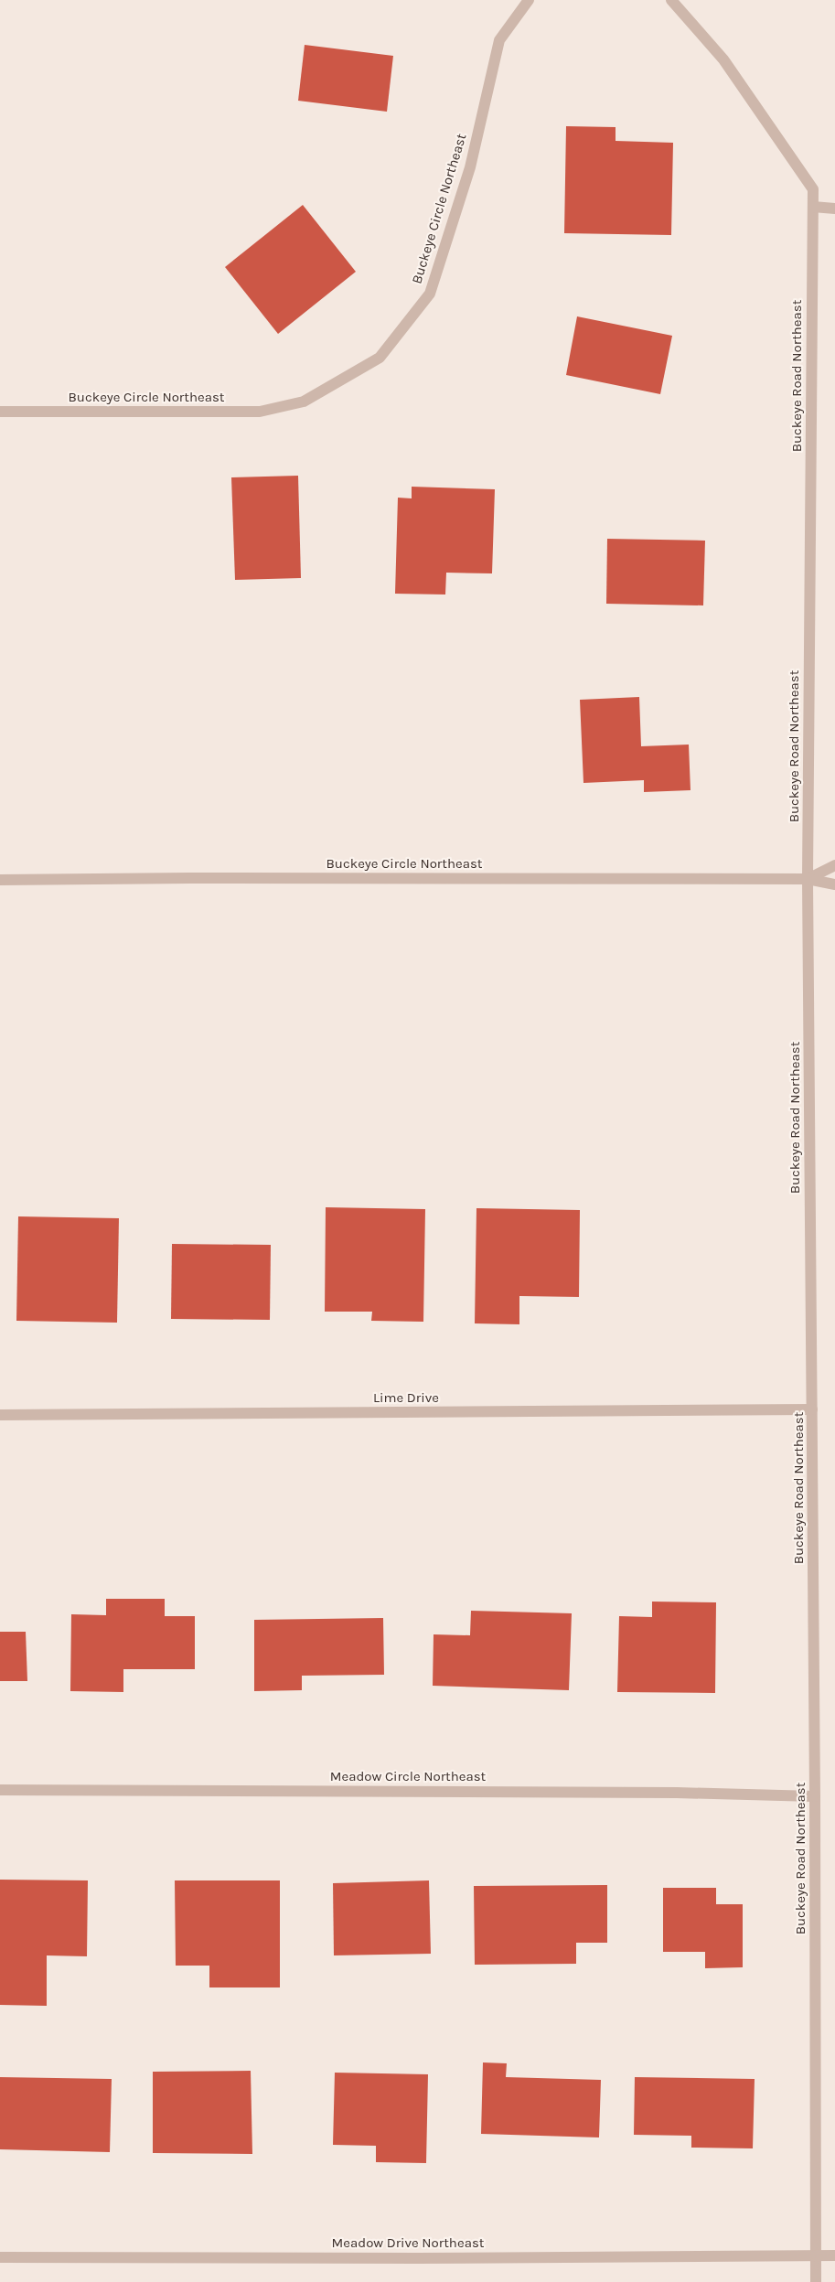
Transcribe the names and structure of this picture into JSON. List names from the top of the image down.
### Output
{
  "streets": {
    "street": [
      "Buckeye Circle Northeast",
      "Buckeye Road Northeast",
      "Lime Drive",
      "Meadow Circle Northeast",
      "Meadow Drive Northeast"
    ]
  },
  "crossings": [
    ["Buckeye Circle Northeast", "Buckeye Road Northeast"],
    ["Buckeye Road Northeast", "Lime Drive"],
    ["Buckeye Road Northeast", "Meadow Circle Northeast"],
    ["Buckeye Road Northeast", "Meadow Drive Northeast"]
  ]
}
